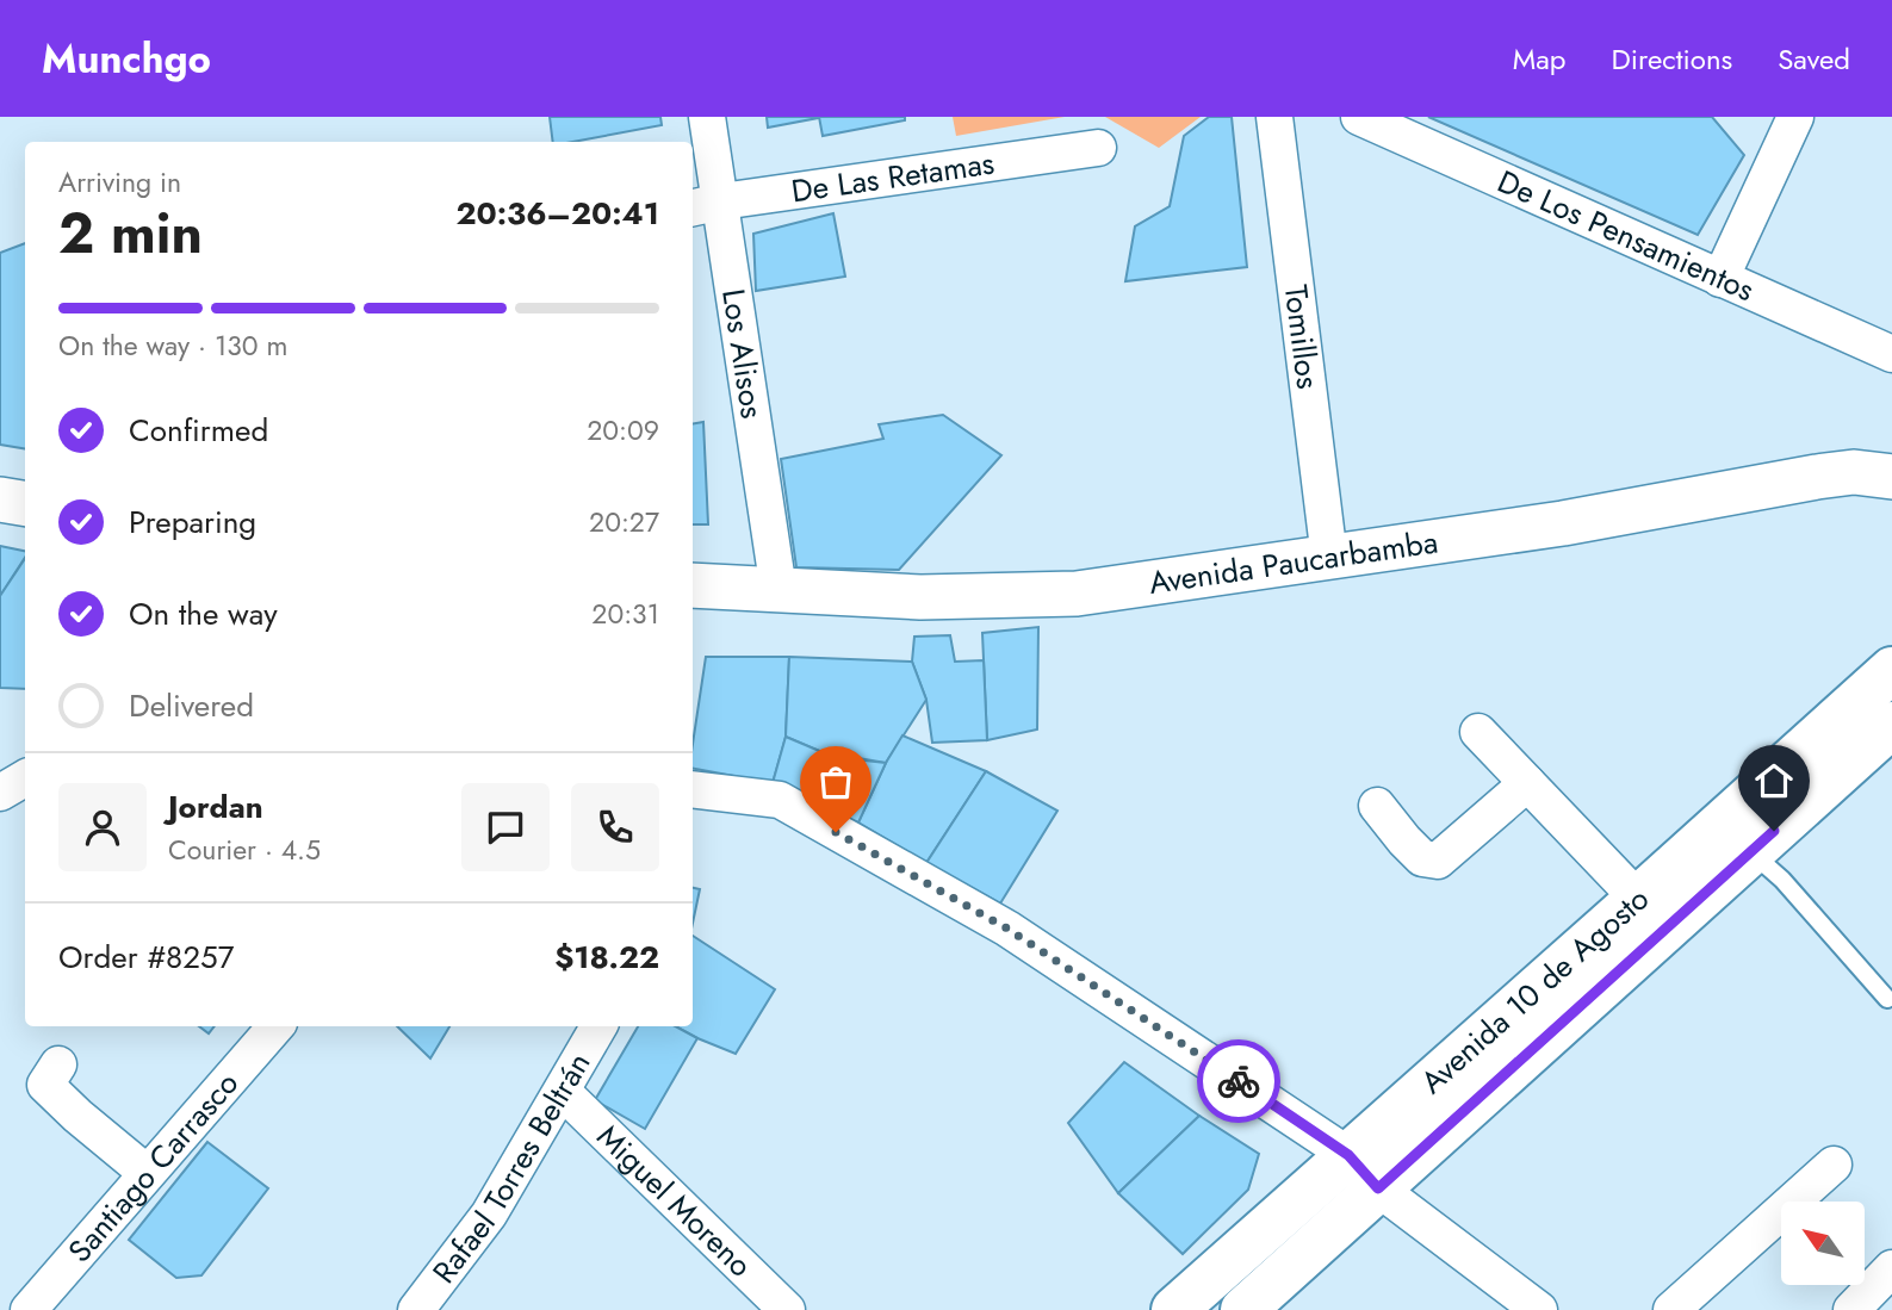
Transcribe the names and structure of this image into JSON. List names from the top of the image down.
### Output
{
  "streets": {
    "main road": ["Avenida 10 de Agosto"],
    "street": [
      "De Las Retamas",
      "De Los Pensamientos",
      "Tomillos",
      "Los Alisos",
      "Avenida Paucarbamba",
      "Santiago Carrasco",
      "Rafael Torres Beltrán",
      "Miguel Moreno"
    ]
  },
  "crossings": [
    ["De Las Retamas", "Los Alisos"],
    ["Tomillos", "Avenida Paucarbamba"],
    ["Los Alisos", "Avenida Paucarbamba"],
    ["Rafael Torres Beltrán", "Miguel Moreno"]
  ],
  "north": "top left",
  "page": {
    "header": "Munchgo",
    "nav": ["Map", "Directions", "Saved"],
    "heading": ["2 min", "Arriving in", "20:36–20:41"],
    "panel": [
      "Jordan",
      "Courier · 4.5",
      "Order #8257",
      "$18.22"
    ],
    "bar": "On the way · 130 m",
    "list": [
      ["Confirmed", "20:09"],
      ["Preparing", "20:27"],
      ["On the way", "20:31"],
      "Delivered"
    ]
  }
}
